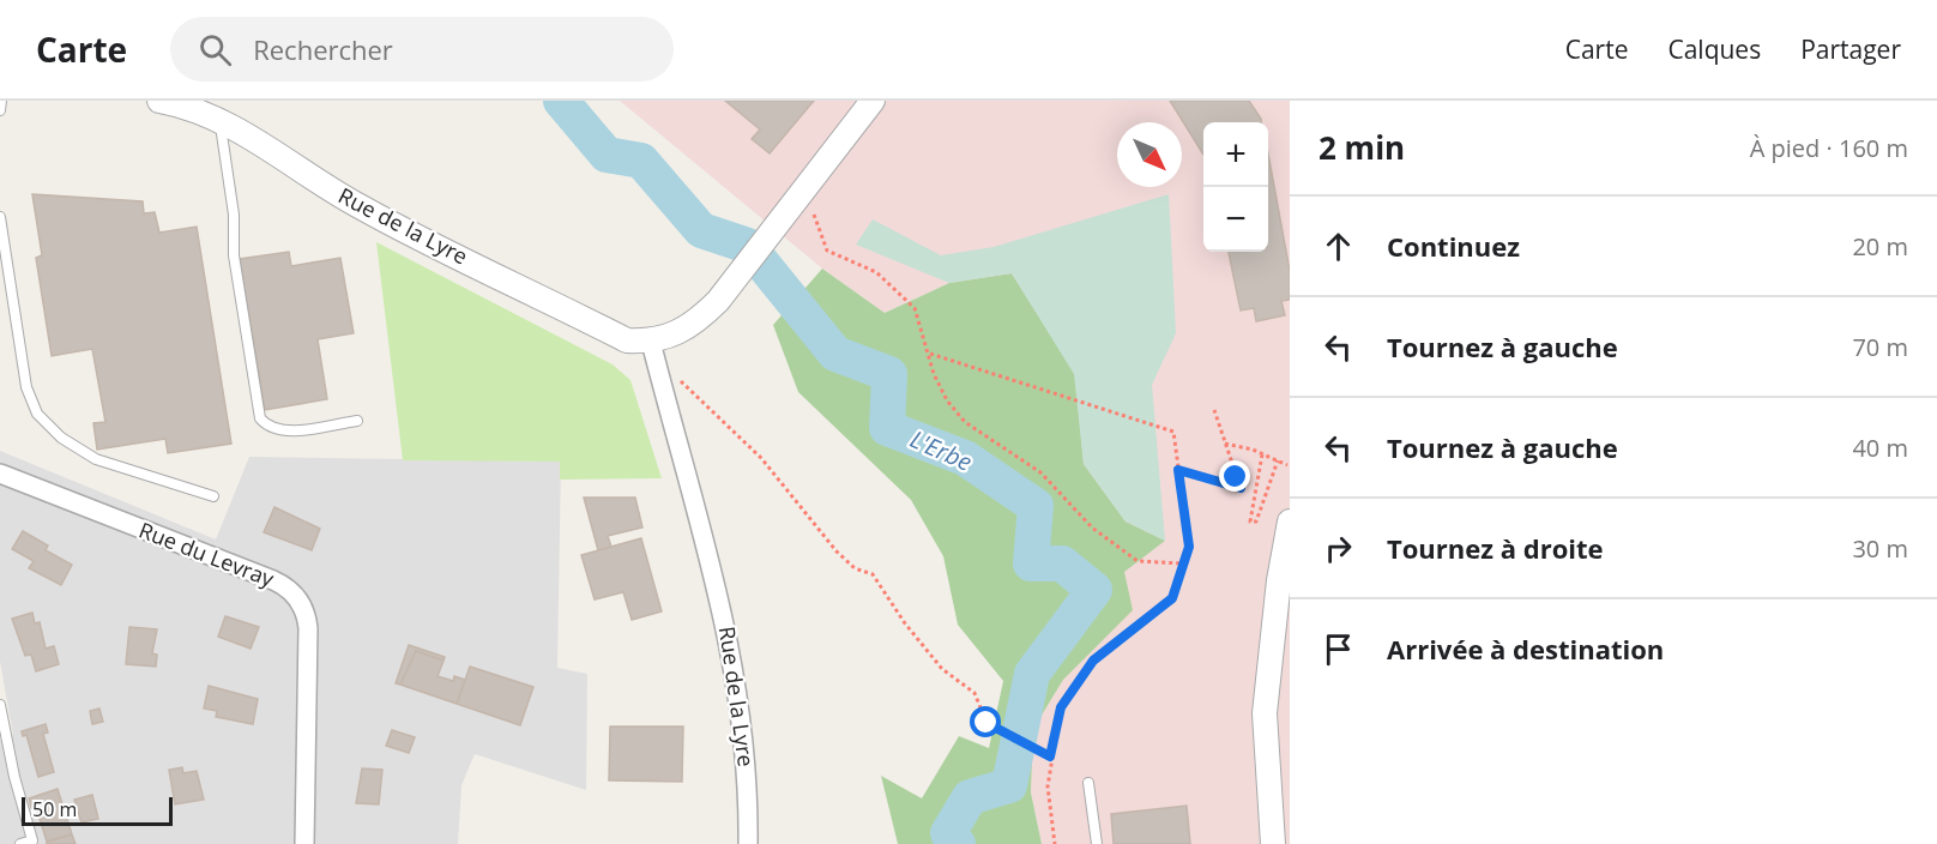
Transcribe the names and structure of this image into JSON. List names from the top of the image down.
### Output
{
  "streets": {
    "street": ["Rue de la Lyre", "Rue du Levray"]
  },
  "water": ["L'Erbe"],
  "scale_bar": "50 m",
  "north": "bottom right",
  "page": {
    "header": "Carte",
    "search": "Rechercher",
    "nav": ["Carte", "Calques", "Partager"],
    "heading": ["2 min", "À pied · 160 m"],
    "map_buttons": ["+", "−"],
    "list": [
      ["Continuez", "20 m"],
      ["Tournez à gauche", "70 m"],
      ["Tournez à gauche", "40 m"],
      ["Tournez à droite", "30 m"],
      "Arrivée à destination"
    ],
    "scale": "50 m"
  }
}
